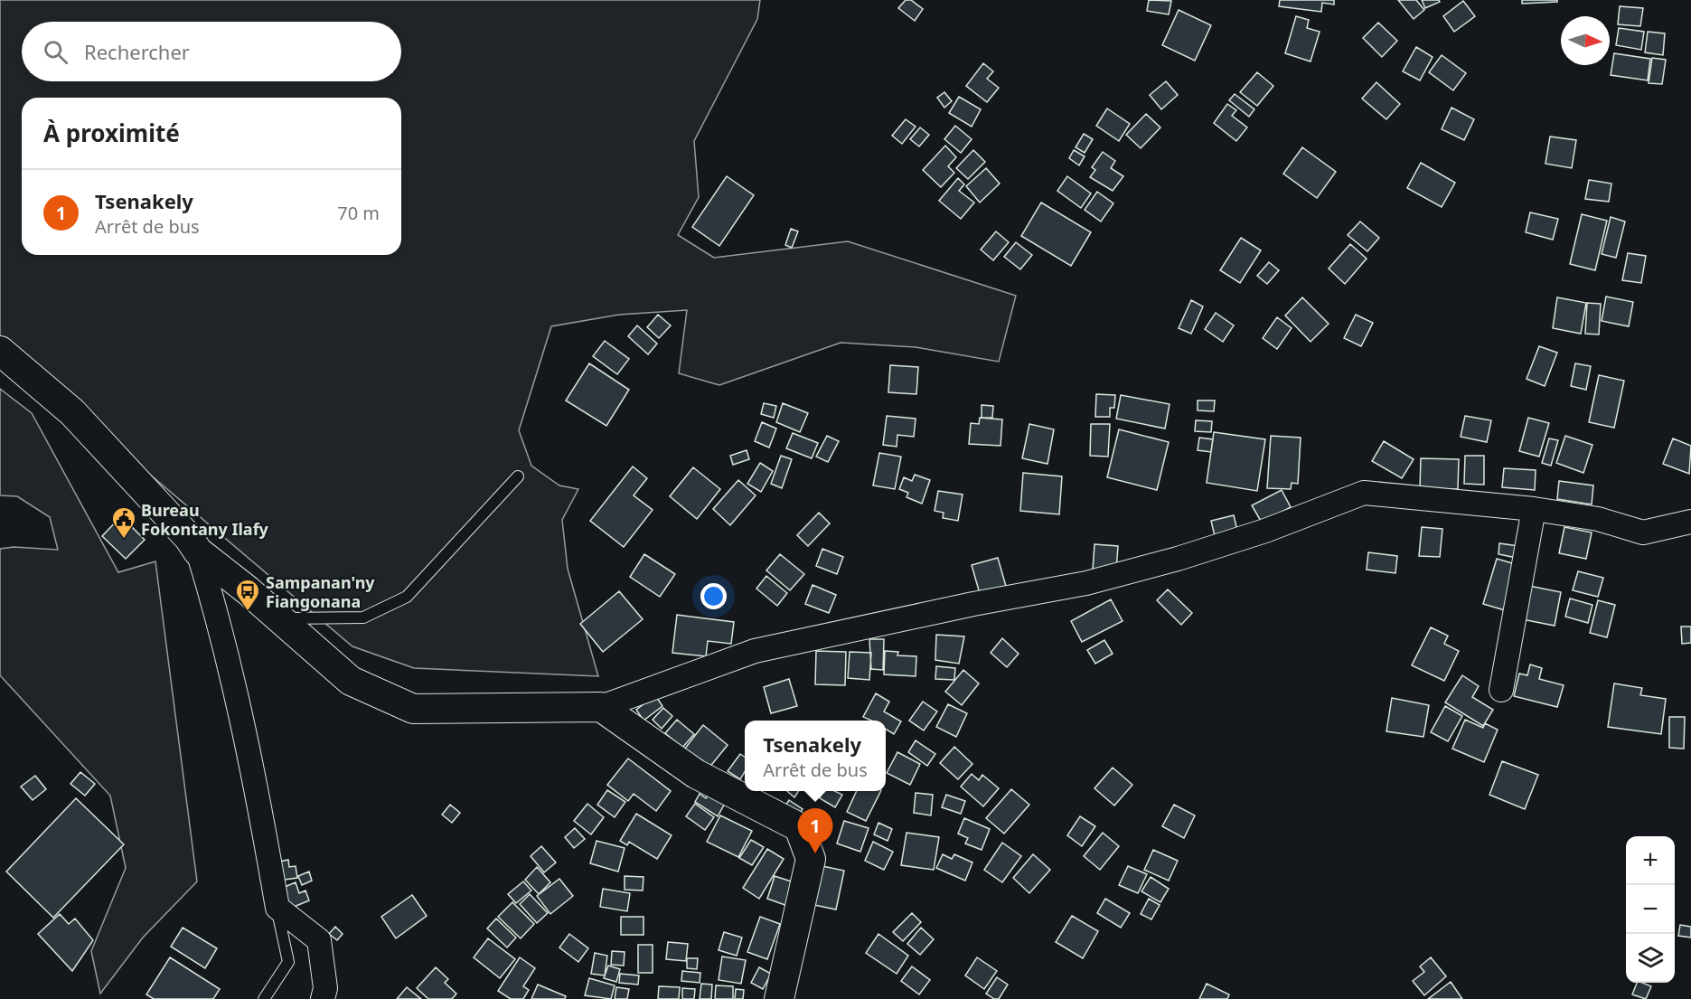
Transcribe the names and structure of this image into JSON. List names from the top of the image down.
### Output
{
  "places": {
    "public building": ["Bureau Fokontany Ilafy"],
    "bus stop": ["Sampanan'ny Fiangonana"]
  },
  "north": "right",
  "page": {
    "search": "Rechercher",
    "heading": "À proximité",
    "list": [
      {
        "mark": "1",
        "name": "Tsenakely",
        "note": "Arrêt de bus",
        "value": "70 m"
      }
    ],
    "popup": ["Tsenakely", "Arrêt de bus"],
    "pins": "1",
    "map_buttons": ["+", "−"]
  }
}
